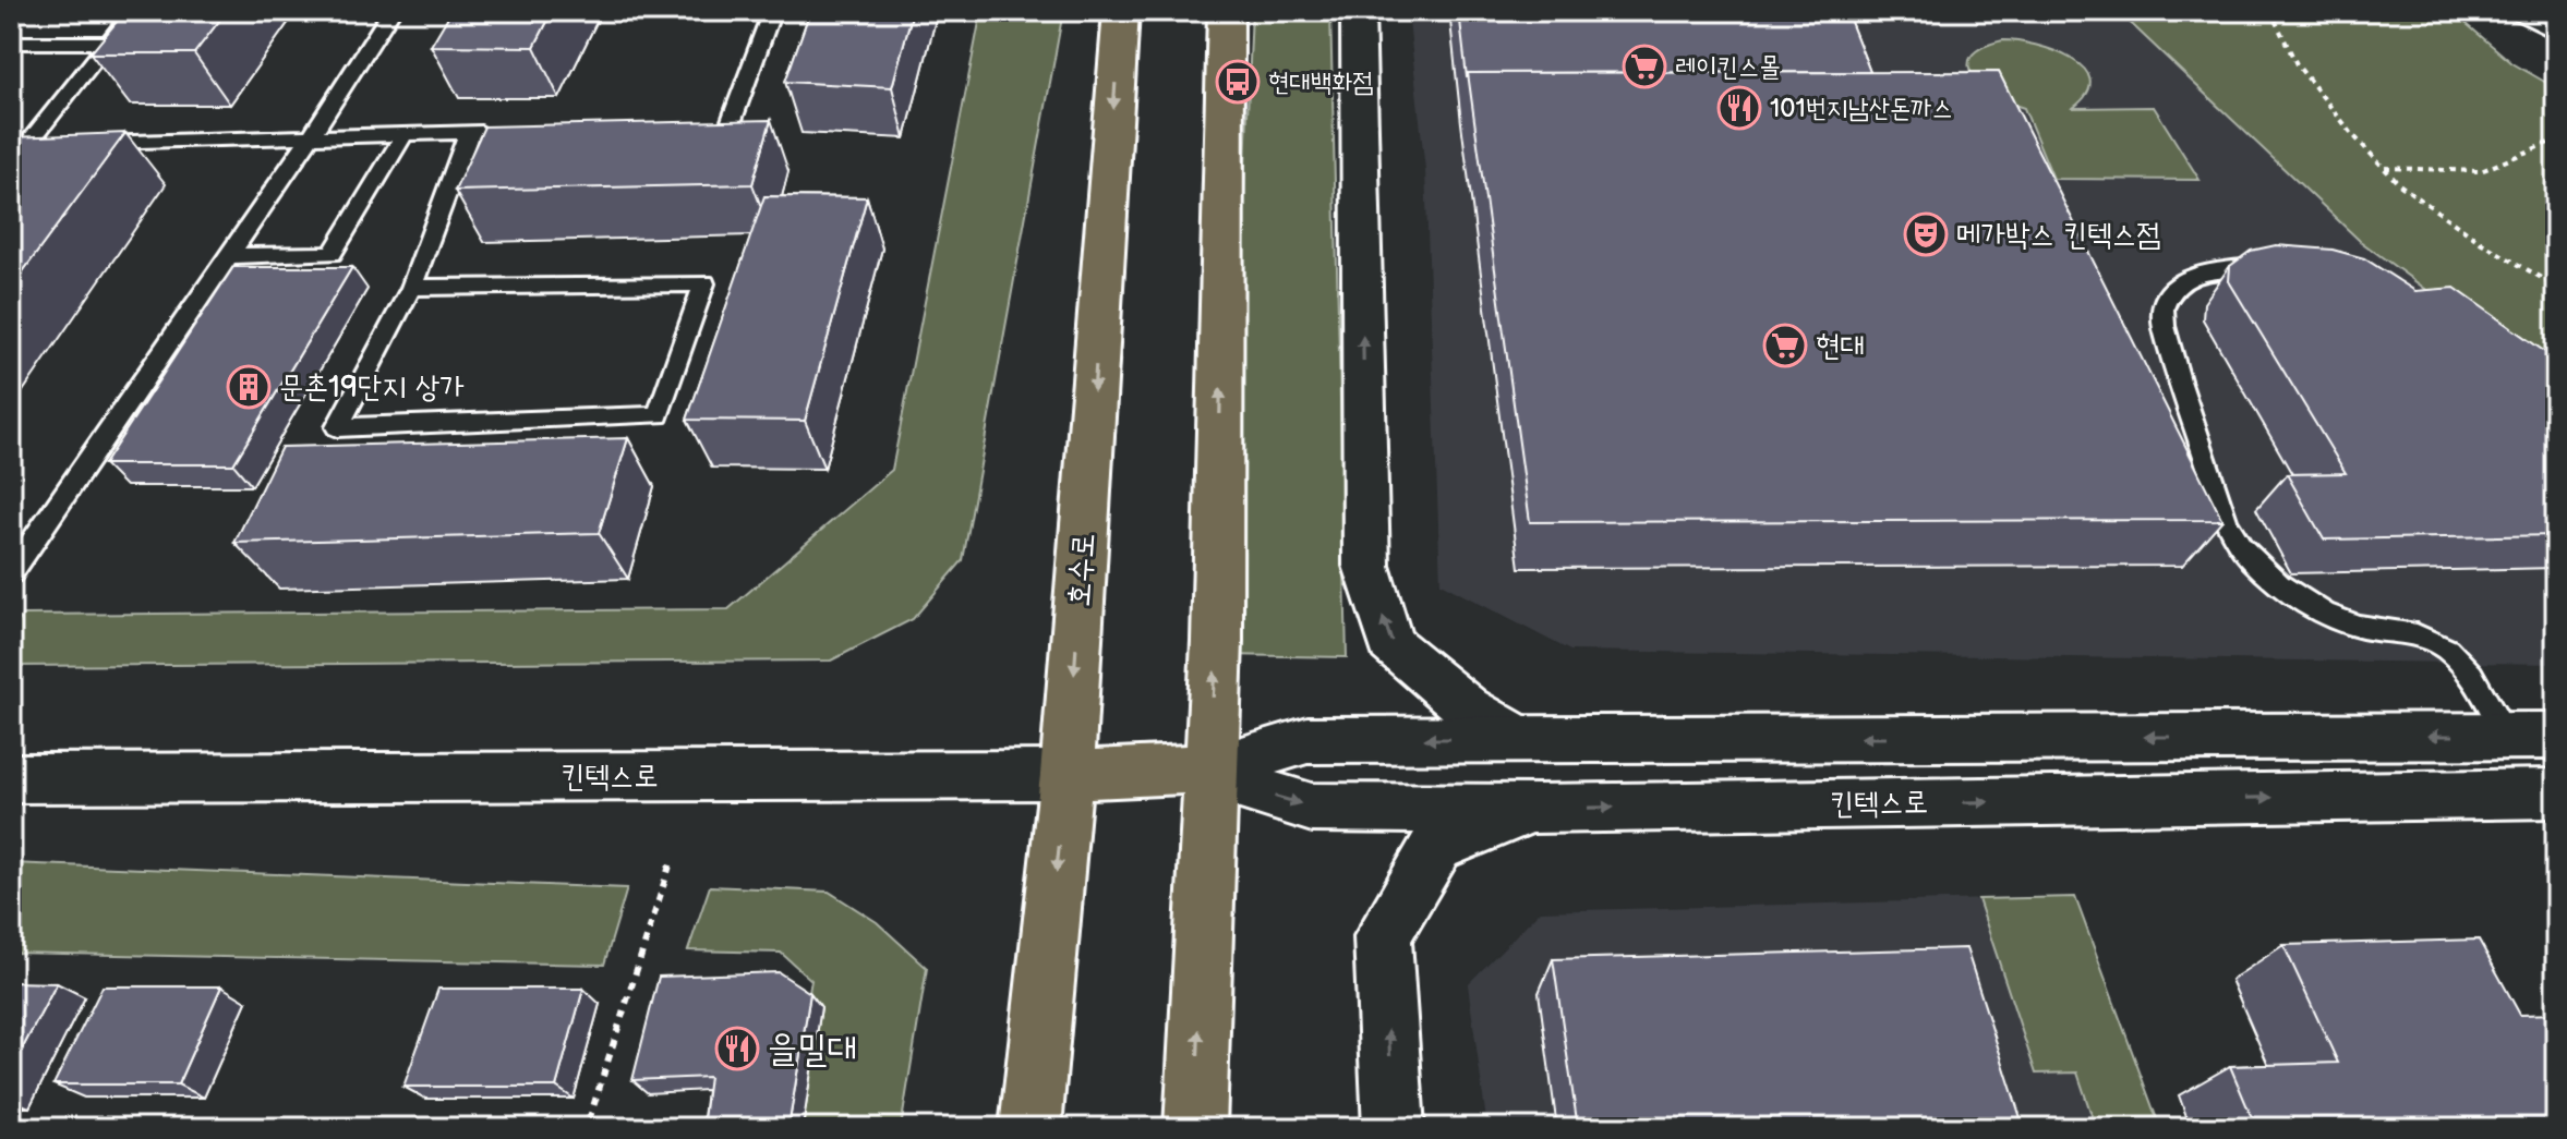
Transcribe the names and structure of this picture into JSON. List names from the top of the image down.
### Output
{
  "streets": {
    "main road": ["호수로", "킨텍스로"]
  },
  "crossings": [
    ["호수로", "킨텍스로"]
  ],
  "places": {
    "supermarket": ["레이킨스몰", "현대"],
    "bus stop": ["현대백화점"],
    "restaurant": ["101번지남산돈까스", "을밀대"],
    "theatre": ["메가박스 킨텍스점"],
    "building": ["문촌19단지 상가"]
  }
}
